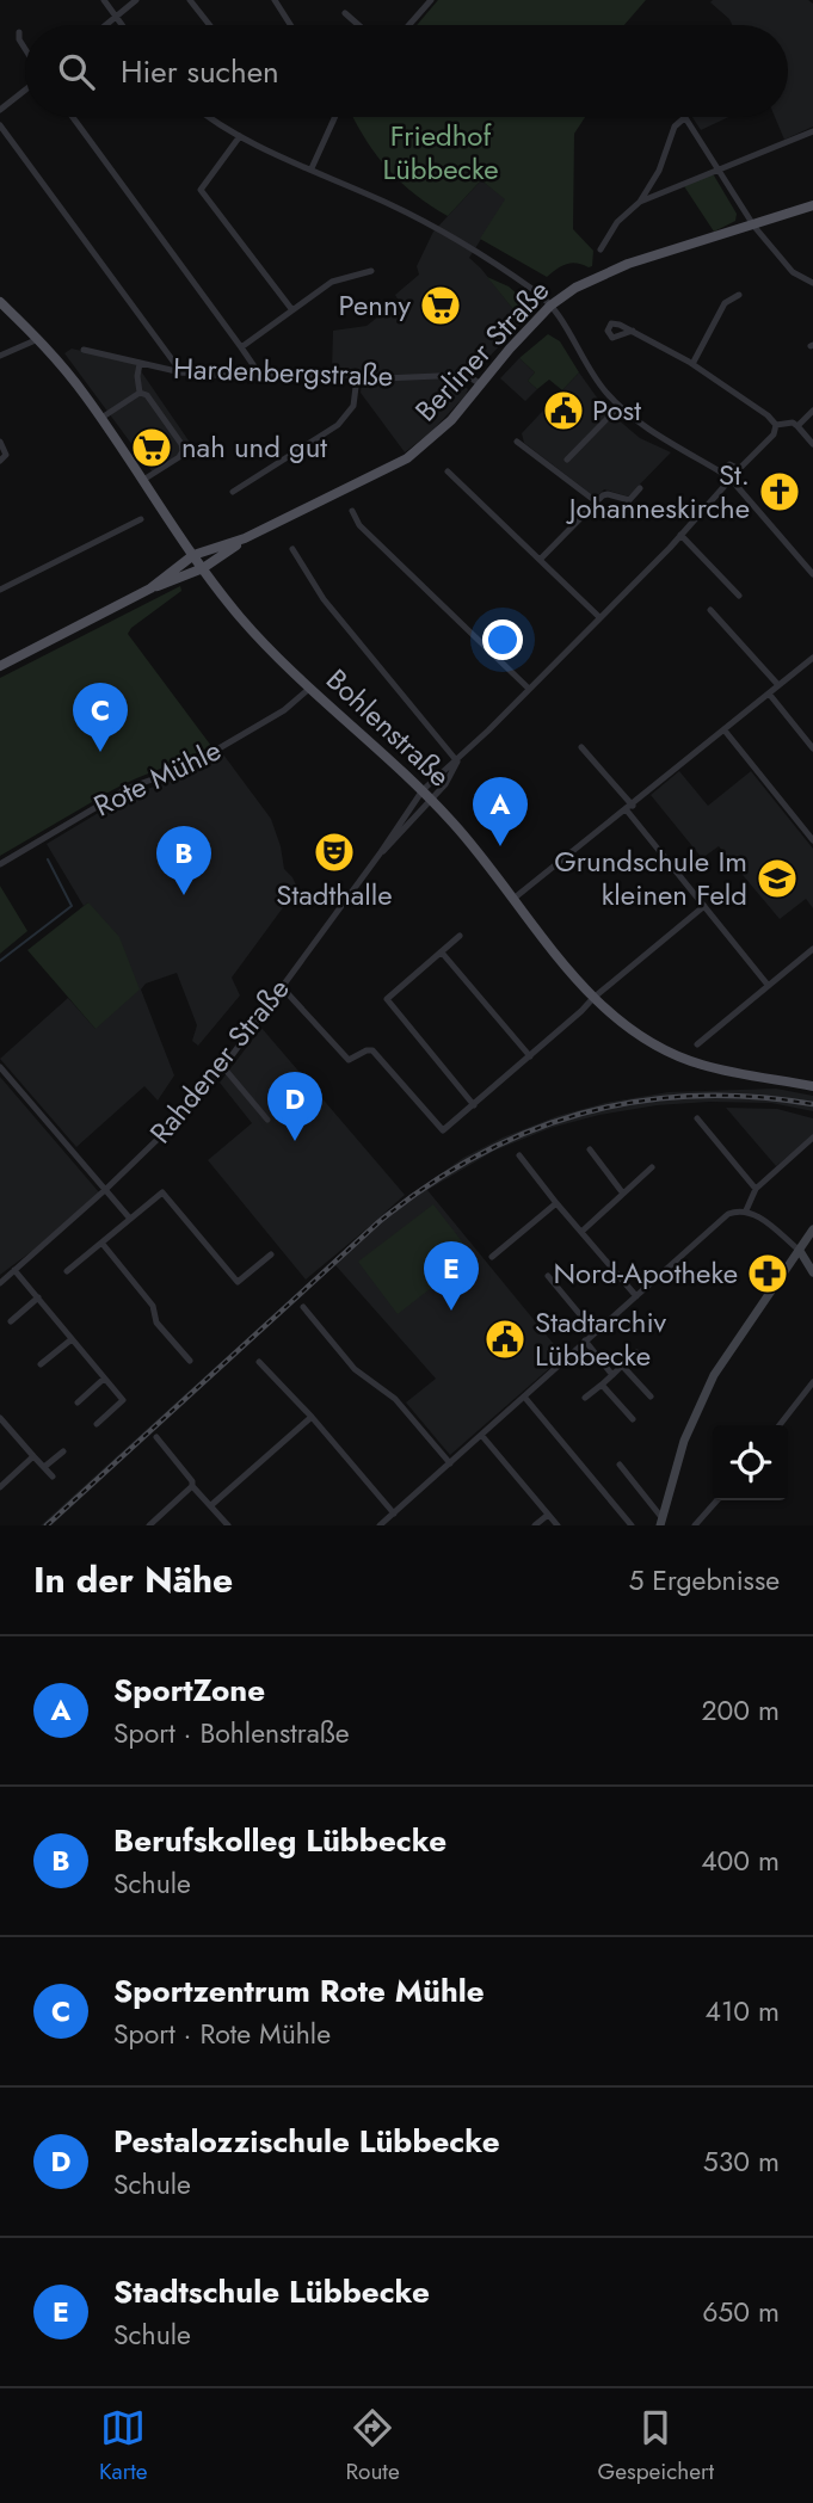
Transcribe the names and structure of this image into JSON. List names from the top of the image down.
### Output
{
  "streets": {
    "main road": ["Berliner Straße", "Bohlenstraße"],
    "street": ["Hardenbergstraße", "Rote Mühle", "Rahdener Straße"]
  },
  "crossings": [
    ["Berliner Straße", "Hardenbergstraße"],
    ["Berliner Straße", "Bohlenstraße"],
    ["Bohlenstraße", "Rote Mühle"],
    ["Bohlenstraße", "Rahdener Straße"]
  ],
  "parks": ["Friedhof Lübbecke"],
  "places": {
    "supermarket": ["Penny", "nah und gut"],
    "public building": ["Post", "Stadtarchiv Lübbecke"],
    "church": ["St. Johanneskirche"],
    "theatre": ["Stadthalle"],
    "school or university": ["Grundschule Im kleinen Feld"],
    "pharmacy": ["Nord-Apotheke"]
  },
  "page": {
    "search": "Hier suchen",
    "pins": [
      "C",
      "A",
      "B",
      "D",
      "E"
    ],
    "heading": ["In der Nähe", "5 Ergebnisse"],
    "list": [
      {
        "mark": "A",
        "name": "SportZone",
        "note": "Sport · Bohlenstraße",
        "value": "200 m"
      },
      {
        "mark": "B",
        "name": "Berufskolleg Lübbecke",
        "note": "Schule",
        "value": "400 m"
      },
      {
        "mark": "C",
        "name": "Sportzentrum Rote Mühle",
        "note": "Sport · Rote Mühle",
        "value": "410 m"
      },
      {
        "mark": "D",
        "name": "Pestalozzischule Lübbecke",
        "note": "Schule",
        "value": "530 m"
      },
      {
        "mark": "E",
        "name": "Stadtschule Lübbecke",
        "note": "Schule",
        "value": "650 m"
      }
    ],
    "nav": ["Karte", "Route", "Gespeichert"]
  }
}
